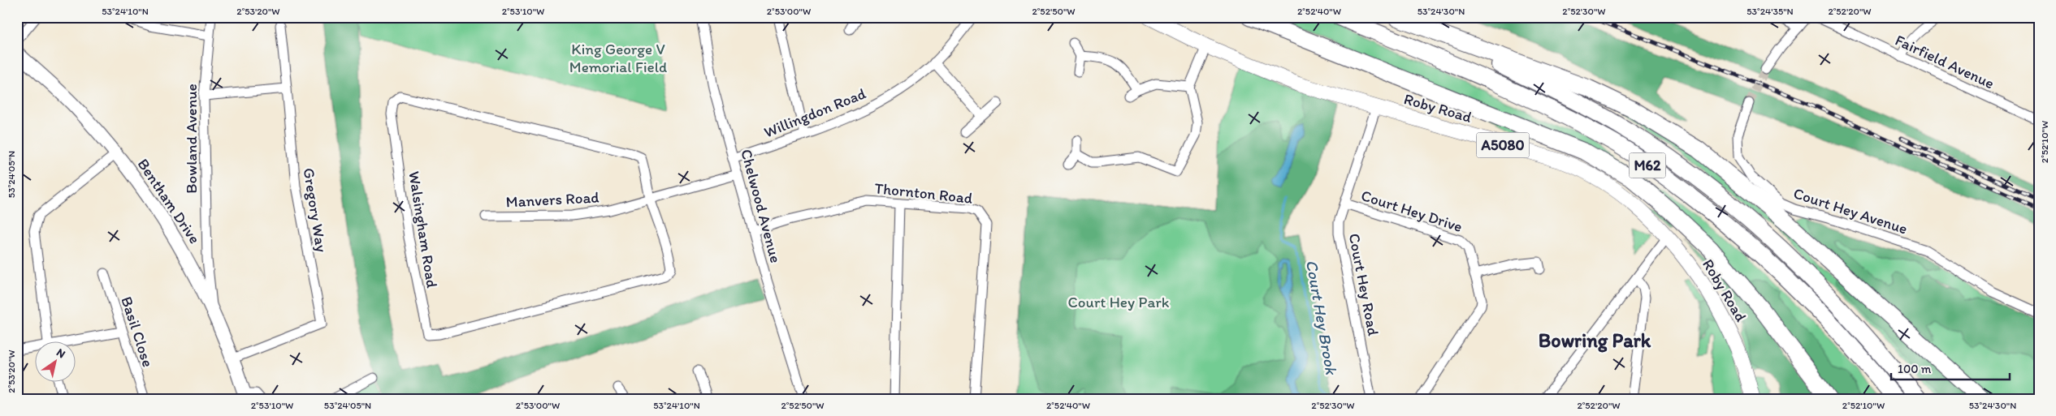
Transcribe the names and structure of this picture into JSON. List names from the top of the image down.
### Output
{
  "streets": {
    "highway": ["M62"],
    "main road": ["Roby Road", "A5080"],
    "street": [
      "Fairfield Avenue",
      "Willingdon Road",
      "Bowland Avenue",
      "Thornton Road",
      "Manvers Road",
      "Bentham Drive",
      "Chelwood Avenue",
      "Gregory Way",
      "Court Hey Drive",
      "Court Hey Avenue",
      "Walsingham Road",
      "Court Hey Road",
      "Basil Close"
    ]
  },
  "crossings": [
    ["Roby Road", "Court Hey Road"],
    ["Willingdon Road", "Chelwood Avenue"],
    ["Bowland Avenue", "Bentham Drive"],
    ["Thornton Road", "Chelwood Avenue"],
    ["Manvers Road", "Chelwood Avenue"],
    ["Manvers Road", "Walsingham Road"],
    ["Bentham Drive", "Gregory Way"],
    ["Court Hey Drive", "Court Hey Road"]
  ],
  "districts": ["Bowring Park"],
  "water": ["Court Hey Brook"],
  "parks": ["King George V Memorial Field", "Court Hey Park"],
  "scale_bar": "100 m",
  "north": "top right",
  "coordinates": [
    "53°24'10\"N",
    "2°53'20\"W",
    "2°53'10\"W",
    "2°53'00\"W",
    "2°52'50\"W",
    "2°52'40\"W",
    "53°24'30\"N",
    "2°52'30\"W",
    "53°24'35\"N",
    "2°52'20\"W",
    "2°52'10\"W",
    "53°24'05\"N"
  ]
}
